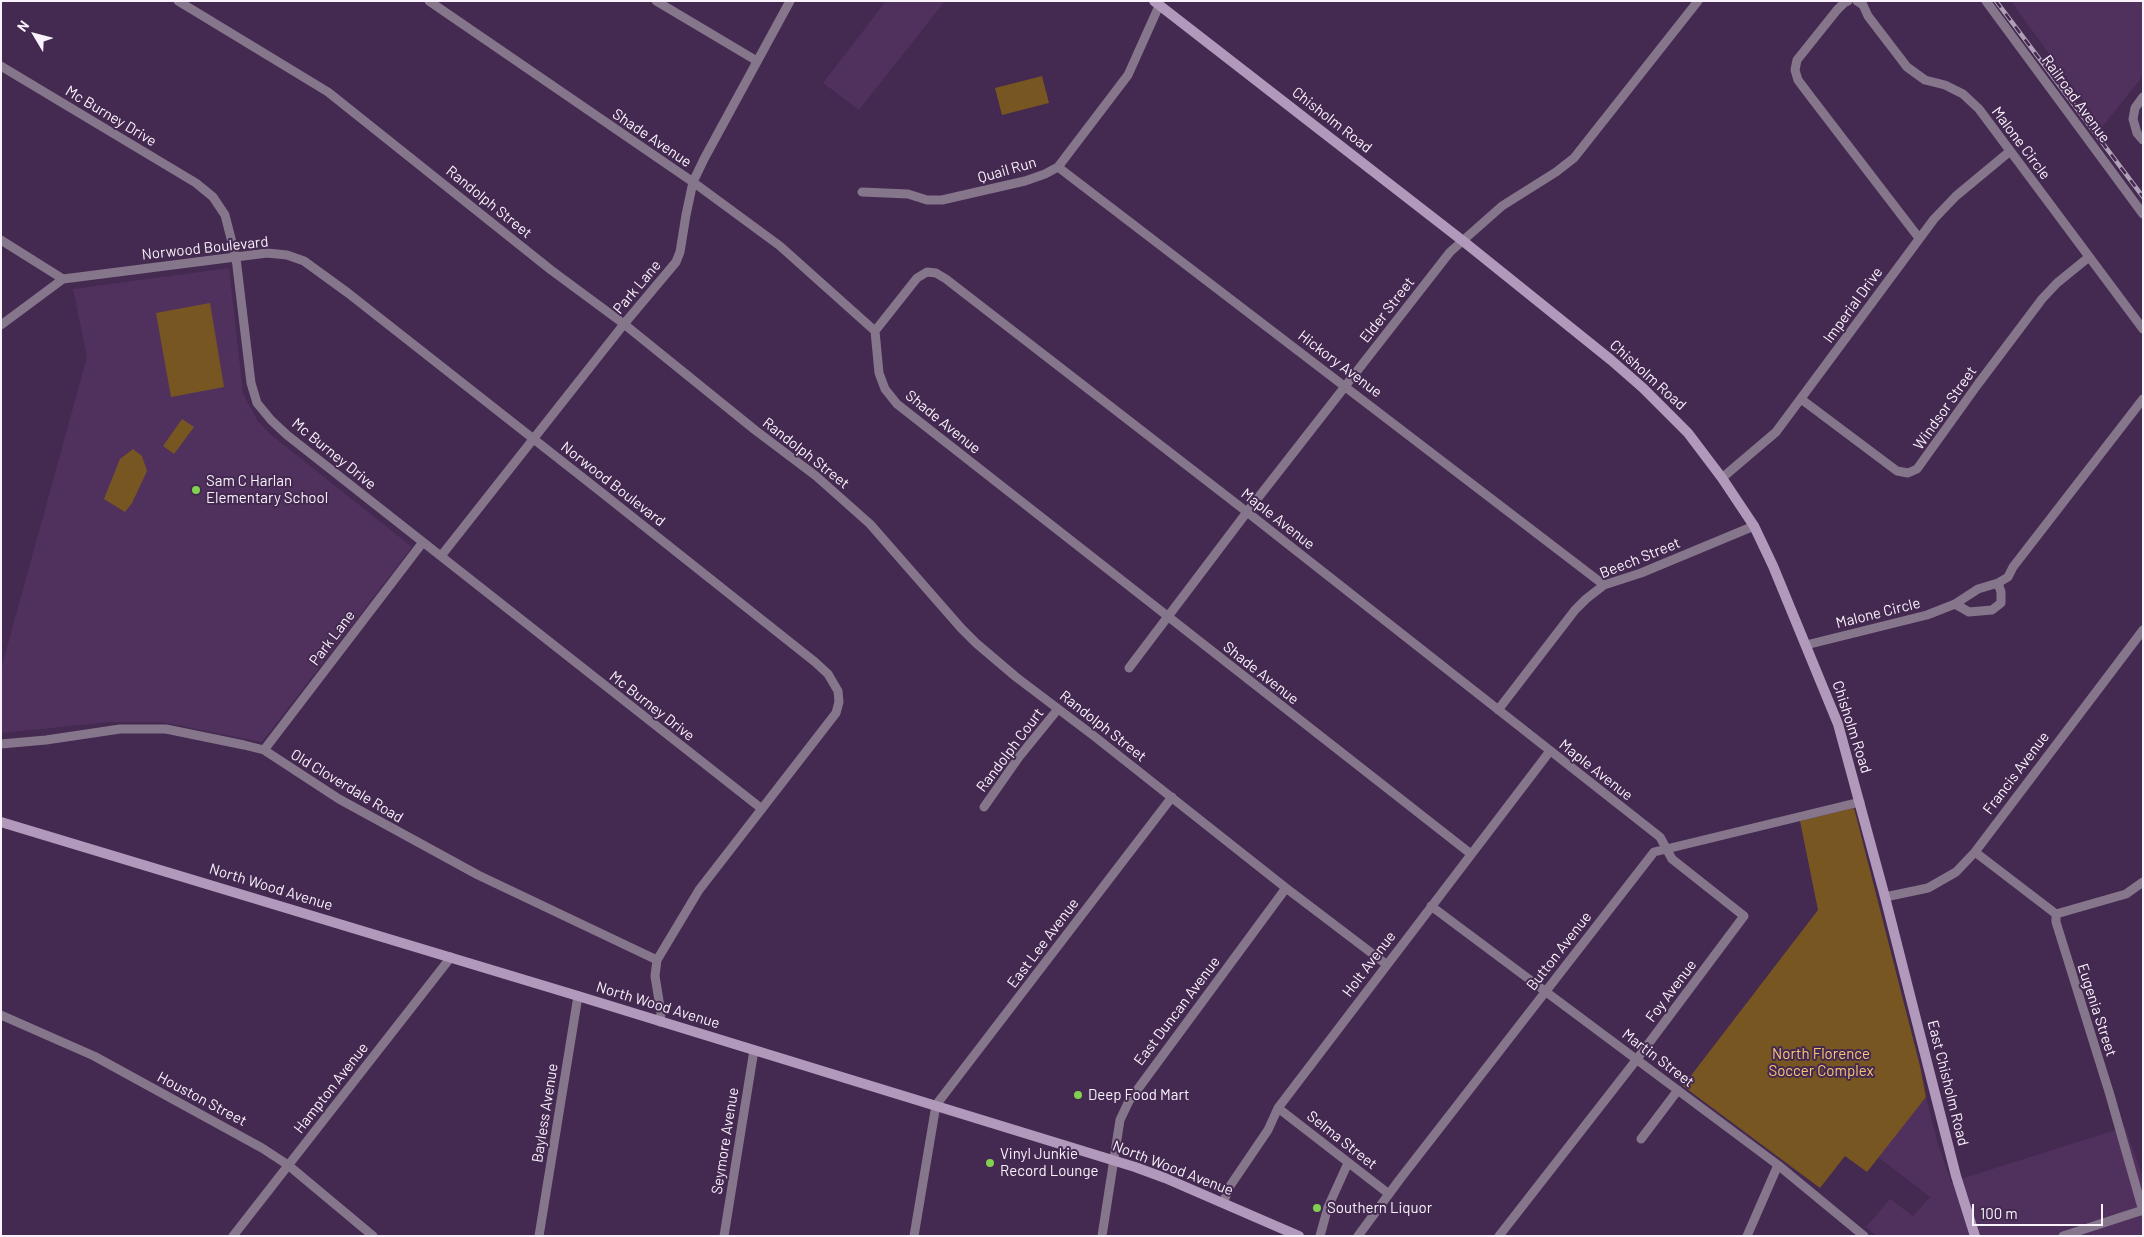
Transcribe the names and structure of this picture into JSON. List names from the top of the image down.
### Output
{
  "streets": {
    "main road": ["Chisholm Road", "North Wood Avenue", "East Chisholm Road"],
    "street": [
      "Railroad Avenue",
      "Mc Burney Drive",
      "Shade Avenue",
      "Malone Circle",
      "Quail Run",
      "Randolph Street",
      "Norwood Boulevard",
      "Park Lane",
      "Imperial Drive",
      "Elder Street",
      "Hickory Avenue",
      "Windsor Street",
      "Maple Avenue",
      "Beech Street",
      "Randolph Court",
      "Francis Avenue",
      "Old Cloverdale Road",
      "East Lee Avenue",
      "Button Avenue",
      "Holt Avenue",
      "Foy Avenue",
      "Eugenia Street",
      "East Duncan Avenue",
      "Martin Street",
      "Hampton Avenue",
      "Houston Street",
      "Bayless Avenue",
      "Selma Street",
      "Seymore Avenue"
    ]
  },
  "crossings": [
    ["Mc Burney Drive", "Norwood Boulevard"],
    ["Mc Burney Drive", "Park Lane"],
    ["Chisholm Road", "Malone Circle"],
    ["Chisholm Road", "Quail Run"],
    ["Chisholm Road", "Imperial Drive"],
    ["Chisholm Road", "Elder Street"],
    ["Chisholm Road", "Beech Street"],
    ["Chisholm Road", "Francis Avenue"],
    ["Chisholm Road", "Button Avenue"],
    ["Chisholm Road", "East Chisholm Road"],
    ["Shade Avenue", "Park Lane"],
    ["Shade Avenue", "Elder Street"],
    ["Shade Avenue", "Maple Avenue"],
    ["Shade Avenue", "Holt Avenue"],
    ["Malone Circle", "Imperial Drive"],
    ["Malone Circle", "Windsor Street"],
    ["Quail Run", "Hickory Avenue"],
    ["Randolph Street", "Park Lane"],
    ["Randolph Street", "Randolph Court"],
    ["Randolph Street", "East Lee Avenue"],
    ["Randolph Street", "Holt Avenue"],
    ["Randolph Street", "East Duncan Avenue"],
    ["Norwood Boulevard", "Park Lane"],
    ["Norwood Boulevard", "Old Cloverdale Road"],
    ["Norwood Boulevard", "North Wood Avenue"],
    ["Park Lane", "Old Cloverdale Road"],
    ["Imperial Drive", "Windsor Street"],
    ["Elder Street", "Hickory Avenue"],
    ["Elder Street", "Maple Avenue"],
    ["Hickory Avenue", "Beech Street"],
    ["Maple Avenue", "Beech Street"],
    ["Maple Avenue", "Button Avenue"],
    ["Maple Avenue", "Holt Avenue"],
    ["Maple Avenue", "Foy Avenue"],
    ["North Wood Avenue", "East Lee Avenue"],
    ["North Wood Avenue", "Holt Avenue"],
    ["North Wood Avenue", "East Duncan Avenue"],
    ["North Wood Avenue", "Hampton Avenue"],
    ["North Wood Avenue", "Bayless Avenue"],
    ["North Wood Avenue", "Seymore Avenue"],
    ["Button Avenue", "Foy Avenue"],
    ["Button Avenue", "Martin Street"],
    ["Button Avenue", "Selma Street"],
    ["Holt Avenue", "Martin Street"],
    ["Holt Avenue", "Selma Street"],
    ["Foy Avenue", "Martin Street"],
    ["Hampton Avenue", "Houston Street"]
  ],
  "parks": ["North Florence Soccer Complex"],
  "places": [
    "Sam C Harlan Elementary School",
    "Deep Food Mart",
    "Vinyl Junkie Record Lounge",
    "Southern Liquor"
  ],
  "scale_bar": "100 m",
  "north": "top left"
}
